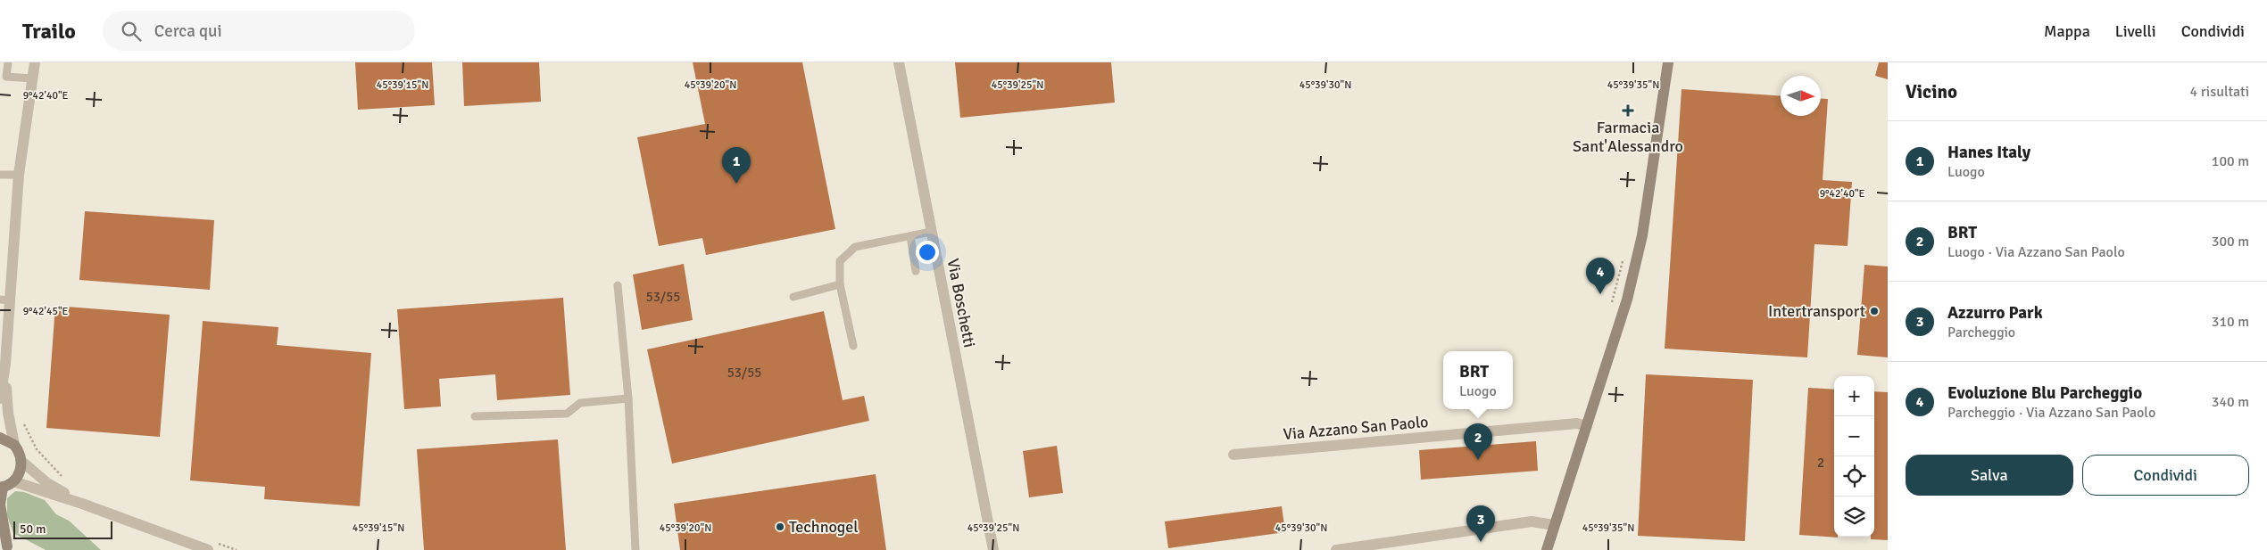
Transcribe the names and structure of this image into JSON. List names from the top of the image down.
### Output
{
  "streets": {
    "street": ["Via Boschetti", "Via Azzano San Paolo"]
  },
  "places": {
    "health": ["Farmacia Sant'Alessandro"],
    "other": ["Intertransport", "Technogel"]
  },
  "house_numbers": ["53/55", "53/55", "2"],
  "scale_bar": "50 m",
  "north": "right",
  "page": {
    "header": "Trailo",
    "search": "Cerca qui",
    "nav": ["Mappa", "Livelli", "Condividi"],
    "heading": ["Vicino", "4 risultati"],
    "list": [
      {
        "mark": "1",
        "name": "Hanes Italy",
        "note": "Luogo",
        "value": "100 m"
      },
      {
        "mark": "2",
        "name": "BRT",
        "note": "Luogo · Via Azzano San Paolo",
        "value": "300 m"
      },
      {
        "mark": "3",
        "name": "Azzurro Park",
        "note": "Parcheggio",
        "value": "310 m"
      },
      {
        "mark": "4",
        "name": "Evoluzione Blu Parcheggio",
        "note": "Parcheggio · Via Azzano San Paolo",
        "value": "340 m"
      }
    ],
    "pins": [
      "1",
      "4",
      "2",
      "3"
    ],
    "popup": ["BRT", "Luogo"],
    "map_buttons": ["+", "−"],
    "buttons": ["Salva", "Condividi"],
    "scale": "50 m"
  },
  "coordinates": [
    "45°39'15\"N",
    "45°39'20\"N",
    "45°39'25\"N",
    "45°39'30\"N",
    "45°39'35\"N",
    "9°42'40\"E",
    "9°42'45\"E"
  ]
}
